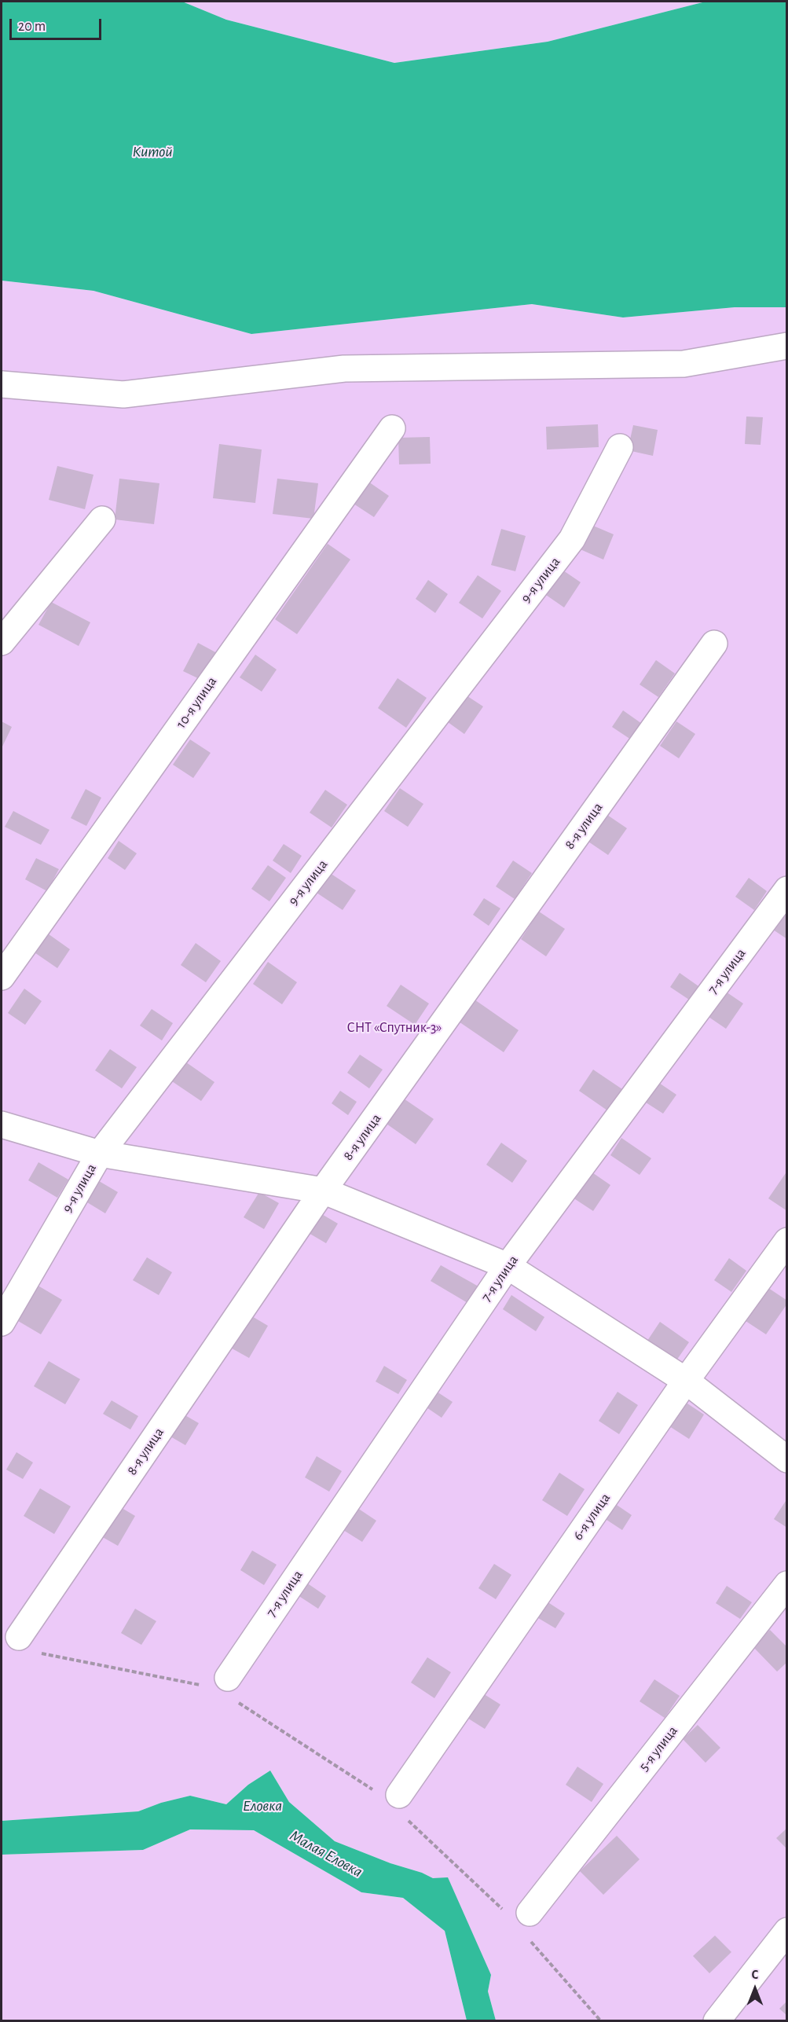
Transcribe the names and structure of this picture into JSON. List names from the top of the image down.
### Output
{
  "streets": {
    "street": [
      "9-я улица",
      "10-я улица",
      "8-я улица",
      "7-я улица",
      "6-я улица",
      "5-я улица"
    ]
  },
  "water": ["Китой", "Еловка", "Малая Еловка"],
  "parks": ["СНТ «Спутник-3»"],
  "scale_bar": "20 m",
  "north": "top"
}
